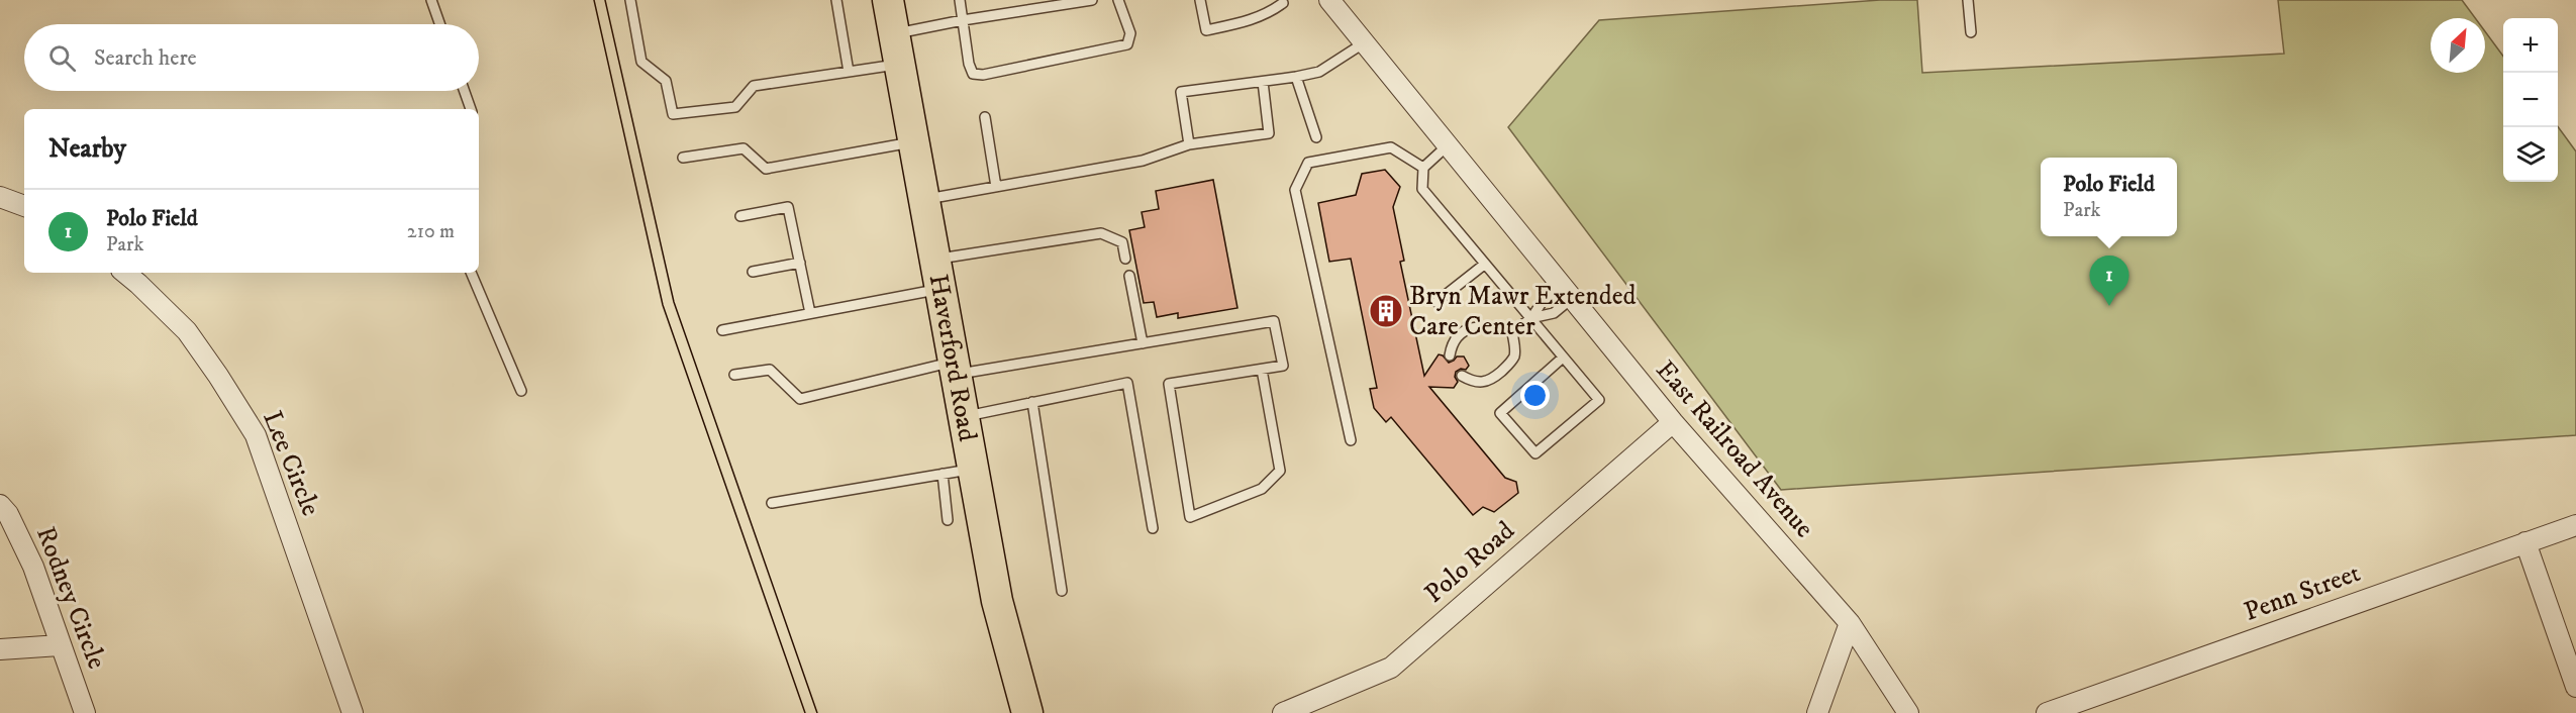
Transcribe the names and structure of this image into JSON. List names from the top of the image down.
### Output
{
  "streets": {
    "main road": ["Haverford Road"],
    "street": [
      "East Railroad Avenue",
      "Lee Circle",
      "Polo Road",
      "Penn Street",
      "Rodney Circle"
    ]
  },
  "crossings": [
    ["East Railroad Avenue", "Polo Road"]
  ],
  "places": {
    "building": ["Bryn Mawr Extended Care Center"]
  },
  "north": "top right",
  "page": {
    "map_buttons": ["+", "−"],
    "search": "Search here",
    "heading": "Nearby",
    "popup": ["Polo Field", "Park"],
    "list": [
      {
        "mark": "1",
        "name": "Polo Field",
        "note": "Park",
        "value": "210 m"
      }
    ],
    "pins": "1"
  }
}
